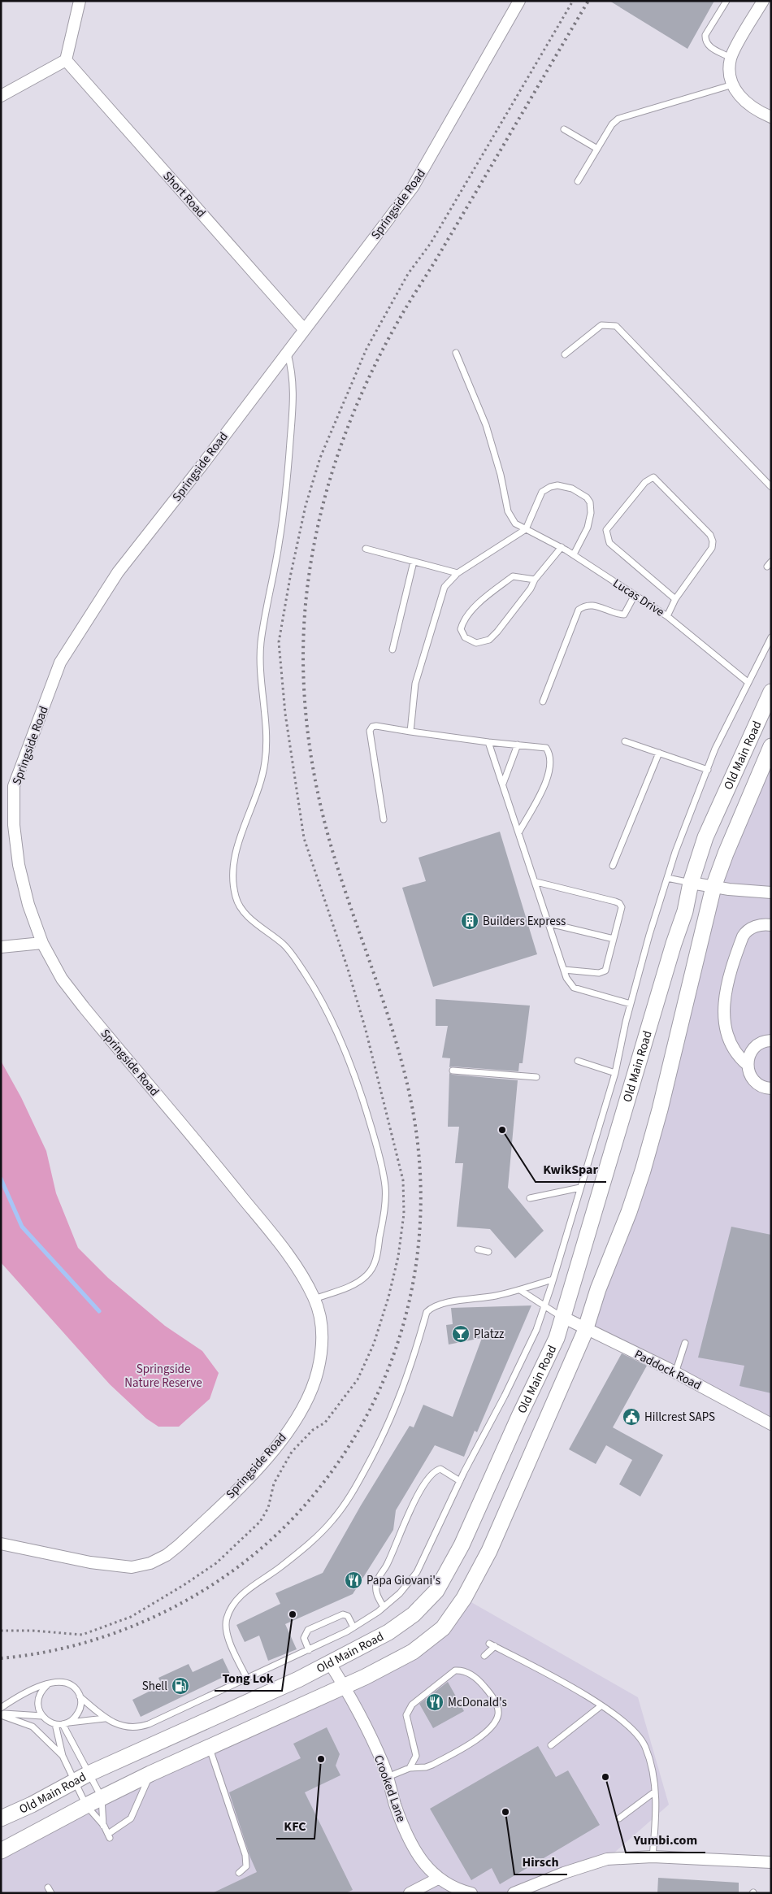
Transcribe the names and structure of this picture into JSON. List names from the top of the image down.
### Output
{
  "streets": {
    "main road": ["Old Main Road"],
    "street": [
      "Short Road",
      "Springside Road",
      "Paddock Road",
      "Crooked Lane"
    ],
    "lane": ["Lucas Drive"]
  },
  "crossings": [
    ["Short Road", "Springside Road"],
    ["Old Main Road", "Paddock Road"],
    ["Old Main Road", "Crooked Lane"]
  ],
  "parks": ["Springside Nature Reserve"],
  "places": {
    "building": ["Builders Express"],
    "other": [
      "KwikSpar",
      "Tong Lok",
      "KFC",
      "Yumbi.com",
      "Hirsch"
    ],
    "bar": ["Platzz"],
    "public building": ["Hillcrest SAPS"],
    "restaurant": ["Papa Giovani's", "McDonald's"],
    "fuel station": ["Shell"]
  }
}
